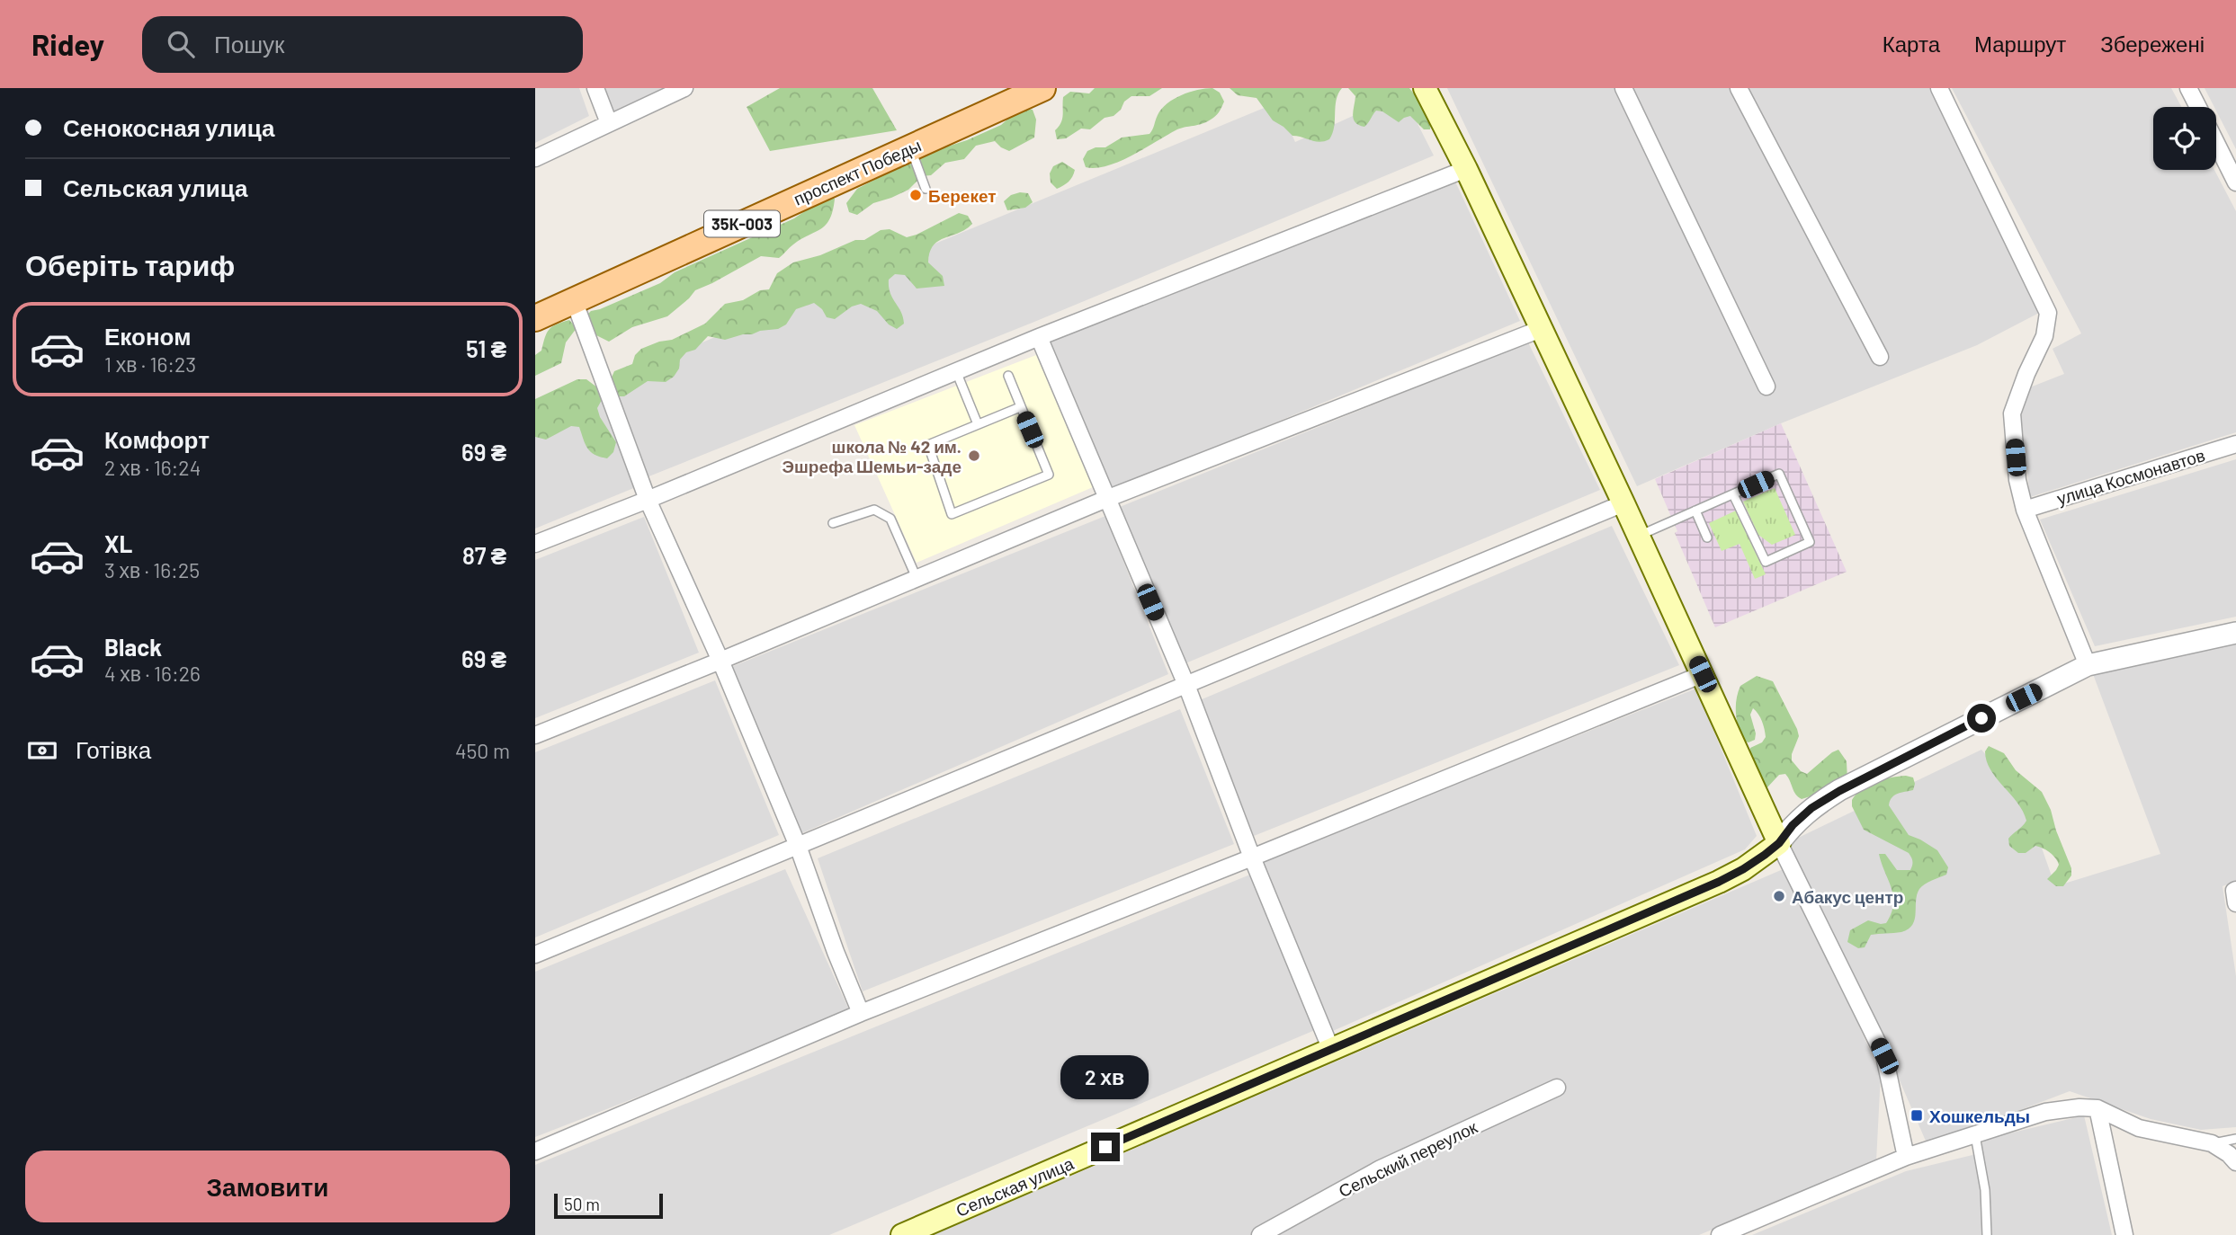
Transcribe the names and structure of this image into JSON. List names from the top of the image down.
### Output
{
  "streets": {
    "main road": ["проспект Победы", "35К-003", "Сельская улица"],
    "street": ["улица Космонавтов", "Сельский переулок"]
  },
  "places": {
    "other": ["Берекет", "школа № 42 им. Эшрефа Шемьи-заде", "Абакус центр"],
    "transit": ["Хошкельды"]
  },
  "scale_bar": "50 m",
  "page": {
    "header": "Ridey",
    "search": "Пошук",
    "nav": ["Карта", "Маршрут", "Збережені"],
    "banner": ["Сенокосная улица", "Сельская улица"],
    "heading": "Оберіть тариф",
    "list": [
      {
        "name": "Економ",
        "note": "1 хв · 16:23",
        "value": "51 ₴"
      },
      {
        "name": "Комфорт",
        "note": "2 хв · 16:24",
        "value": "69 ₴"
      },
      {
        "name": "XL",
        "note": "3 хв · 16:25",
        "value": "87 ₴"
      },
      {
        "name": "Black",
        "note": "4 хв · 16:26",
        "value": "69 ₴"
      }
    ],
    "pay": ["Готівка", "450 m"],
    "bubble": "2 хв",
    "buttons": "Замовити",
    "scale": "50 m"
  }
}
